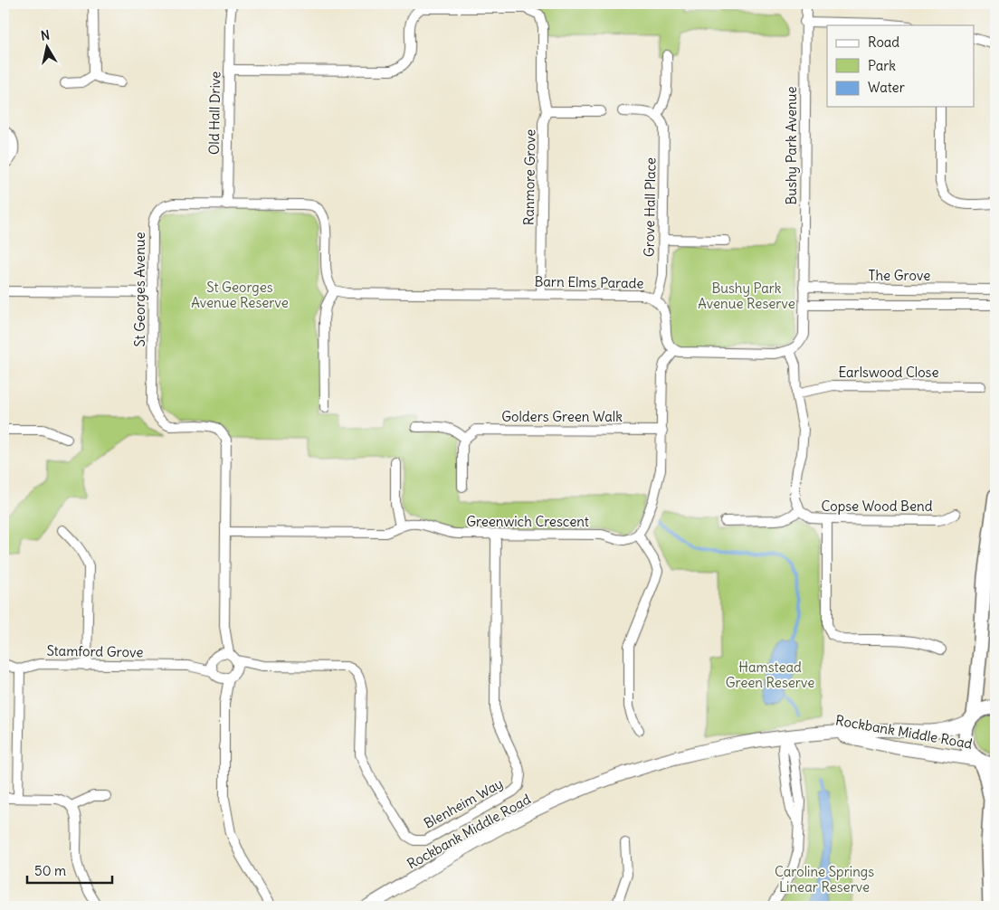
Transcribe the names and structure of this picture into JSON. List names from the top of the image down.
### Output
{
  "streets": {
    "street": [
      "Old Hall Drive",
      "Bushy Park Avenue",
      "Ranmore Grove",
      "Grove Hall Place",
      "The Grove",
      "Barn Elms Parade",
      "St Georges Avenue",
      "Earlswood Close",
      "Golders Green Walk",
      "Copse Wood Bend",
      "Greenwich Crescent",
      "Stamford Grove",
      "Rockbank Middle Road",
      "Blenheim Way"
    ]
  },
  "crossings": [
    ["Old Hall Drive", "Ranmore Grove"],
    ["Old Hall Drive", "St Georges Avenue"],
    ["Bushy Park Avenue", "The Grove"],
    ["Ranmore Grove", "Barn Elms Parade"],
    ["Grove Hall Place", "Barn Elms Parade"],
    ["Barn Elms Parade", "St Georges Avenue"],
    ["St Georges Avenue", "Greenwich Crescent"],
    ["St Georges Avenue", "Stamford Grove"],
    ["St Georges Avenue", "Blenheim Way"],
    ["Greenwich Crescent", "Blenheim Way"],
    ["Stamford Grove", "Blenheim Way"]
  ],
  "parks": [
    "St Georges Avenue Reserve",
    "Bushy Park Avenue Reserve",
    "Hamstead Green Reserve",
    "Caroline Springs Linear Reserve"
  ],
  "legend": ["Road", "Park", "Water"],
  "scale_bar": "50 m",
  "north": "top"
}
